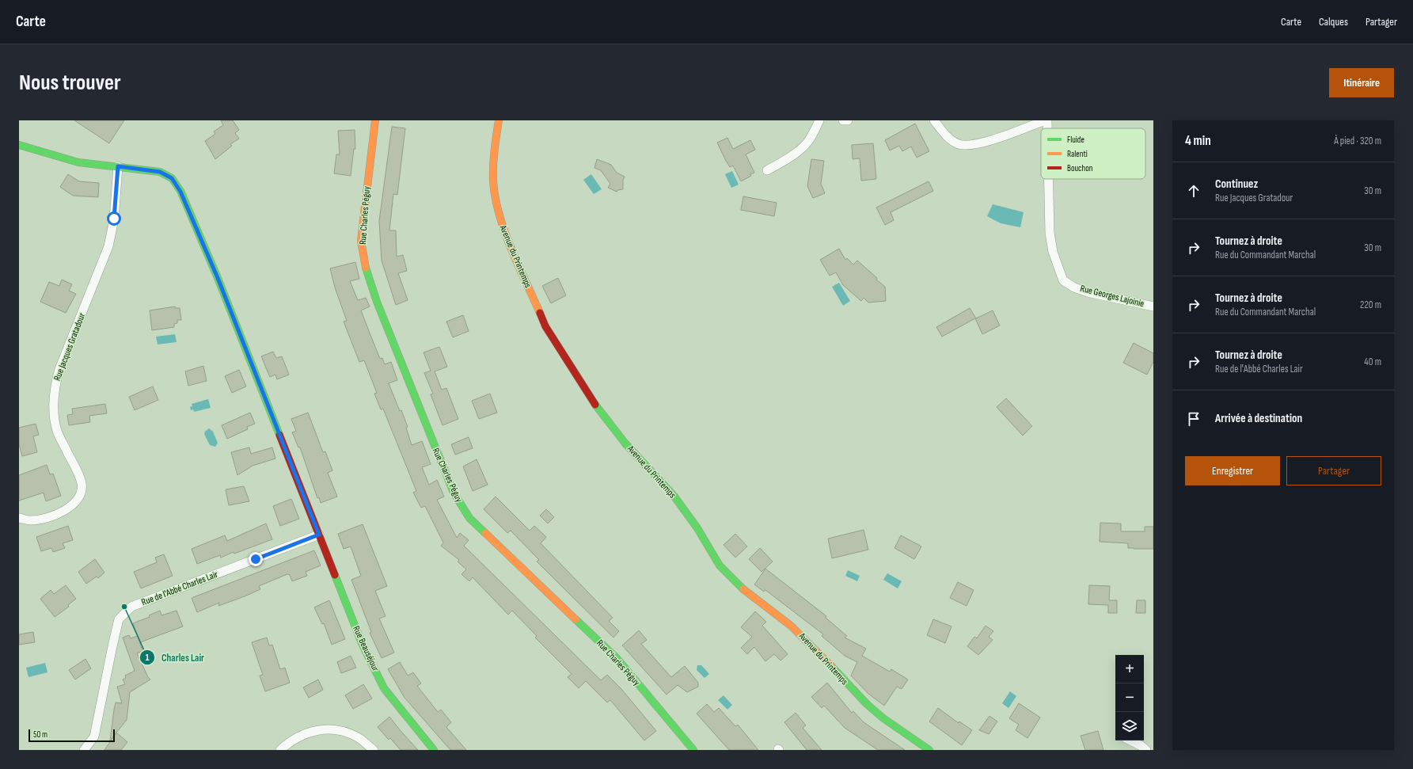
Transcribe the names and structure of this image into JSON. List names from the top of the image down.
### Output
{
  "streets": {
    "street": [
      "Rue Charles Péguy",
      "Avenue du Printemps",
      "Rue Georges Lajoinie",
      "Rue Jacques Gratadour",
      "Rue de l'Abbé Charles Lair",
      "Rue Beauséjour"
    ]
  },
  "crossings": [
    ["Rue Jacques Gratadour", "Rue Beauséjour"],
    ["Rue de l'Abbé Charles Lair", "Rue Beauséjour"]
  ],
  "places": ["Charles Lair"],
  "legend": ["Fluide", "Ralenti", "Bouchon"],
  "scale_bar": "50 m",
  "page": {
    "header": "Carte",
    "nav": ["Carte", "Calques", "Partager"],
    "buttons": [
      "Itinéraire",
      ["Enregistrer", "Partager"]
    ],
    "title": "Nous trouver",
    "heading": ["4 min", "À pied · 320 m"],
    "list": [
      ["Continuez", "Rue Jacques Gratadour", "30 m"],
      ["Tournez à droite", "Rue du Commandant Marchal", "30 m"],
      ["Tournez à droite", "Rue du Commandant Marchal", "220 m"],
      ["Tournez à droite", "Rue de l'Abbé Charles Lair", "40 m"],
      "Arrivée à destination"
    ],
    "map_buttons": ["+", "−"],
    "scale": "50 m"
  }
}
